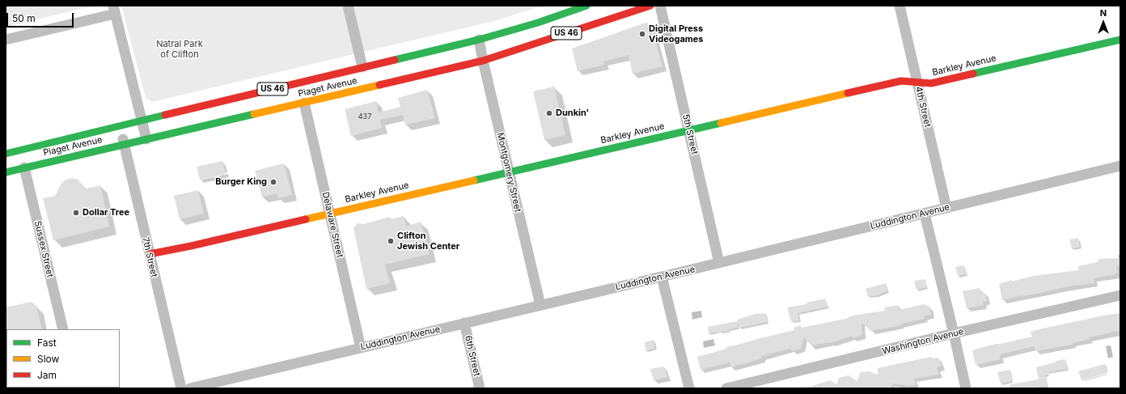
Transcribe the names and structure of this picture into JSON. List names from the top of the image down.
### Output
{
  "streets": {
    "main road": ["US 46", "Barkley Avenue", "Piaget Avenue"],
    "street": [
      "4th Street",
      "5th Street",
      "Montgomery Street",
      "Luddington Avenue",
      "Delaware Street",
      "Sussex Street",
      "7th Street",
      "Washington Avenue",
      "6th Street"
    ]
  },
  "crossings": [
    ["Barkley Avenue", "4th Street"],
    ["Barkley Avenue", "5th Street"],
    ["Barkley Avenue", "Montgomery Street"],
    ["Barkley Avenue", "Delaware Street"],
    ["Barkley Avenue", "7th Street"],
    ["Piaget Avenue", "Montgomery Street"],
    ["Piaget Avenue", "Delaware Street"],
    ["Piaget Avenue", "Sussex Street"],
    ["Piaget Avenue", "7th Street"],
    ["4th Street", "Luddington Avenue"],
    ["5th Street", "Luddington Avenue"],
    ["Montgomery Street", "Luddington Avenue"],
    ["Luddington Avenue", "Delaware Street"],
    ["Luddington Avenue", "6th Street"]
  ],
  "parks": ["Natral Park of Clifton"],
  "places": [
    "Digital Press Videogames",
    "Dunkin'",
    "Burger King",
    "Dollar Tree",
    "Clifton Jewish Center"
  ],
  "house_numbers": ["437"],
  "legend": ["Fast", "Slow", "Jam"],
  "scale_bar": "50 m",
  "north": "top"
}
